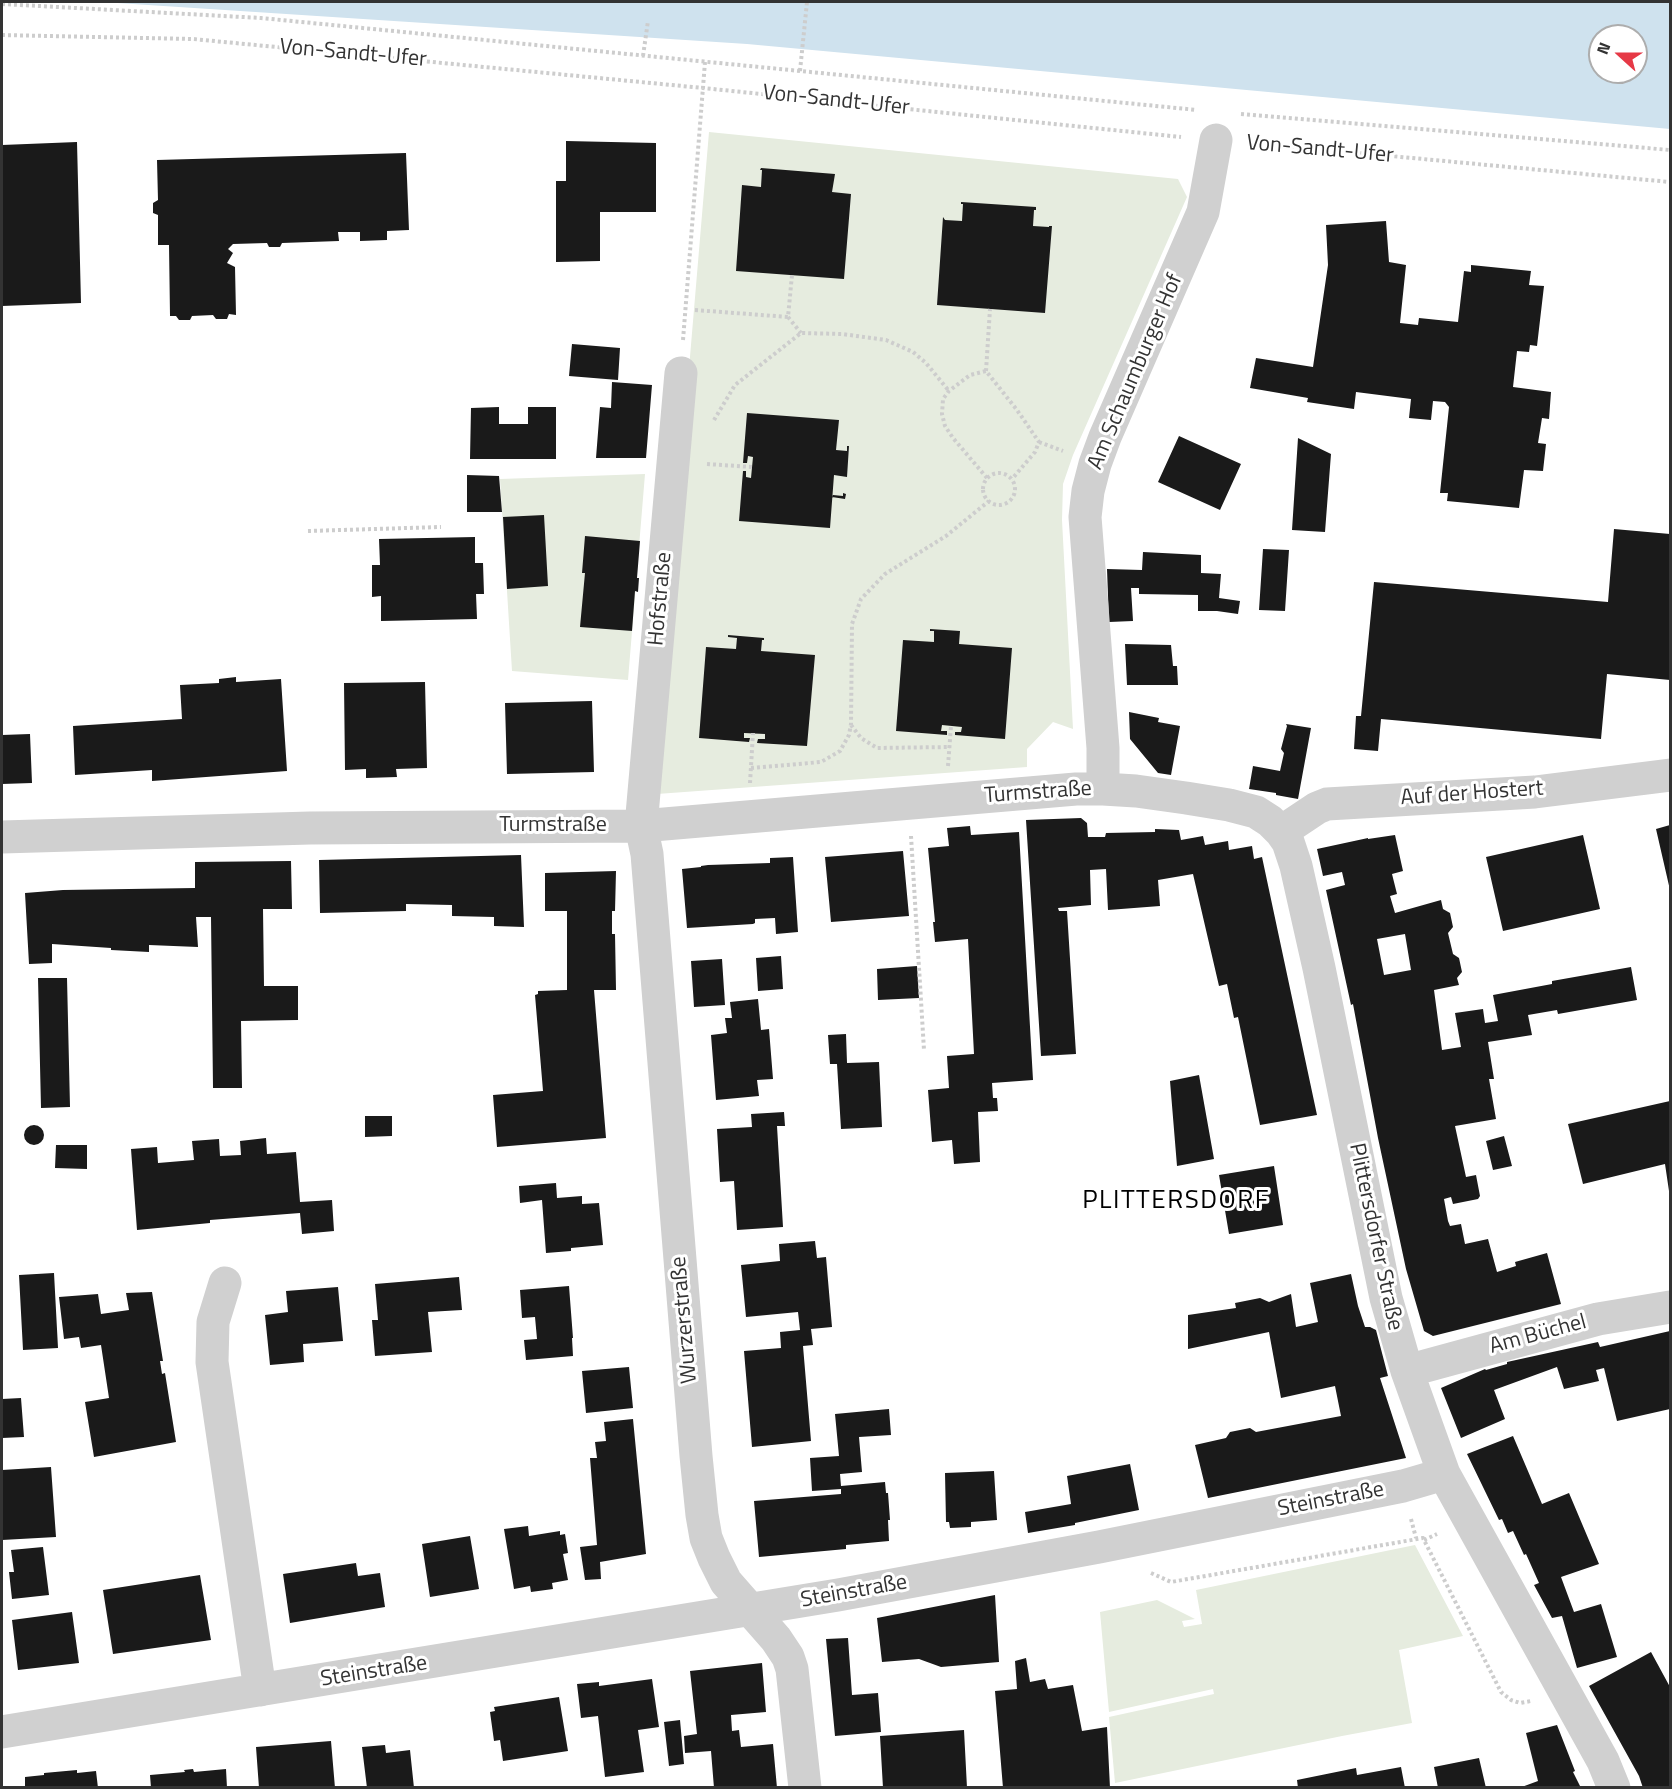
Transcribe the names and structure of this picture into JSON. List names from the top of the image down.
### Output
{
  "streets": {
    "street": [
      "Am Schaumburger Hof",
      "Hofstraße",
      "Turmstraße",
      "Auf der Hostert",
      "Plittersdorfer Straße",
      "Wurzerstraße",
      "Am Büchel",
      "Steinstraße"
    ],
    "path": ["Von-Sandt-Ufer"]
  },
  "crossings": [
    ["Von-Sandt-Ufer", "Am Schaumburger Hof"],
    ["Am Schaumburger Hof", "Turmstraße"],
    ["Am Schaumburger Hof", "Plittersdorfer Straße"],
    ["Hofstraße", "Turmstraße"],
    ["Hofstraße", "Wurzerstraße"],
    ["Turmstraße", "Plittersdorfer Straße"],
    ["Turmstraße", "Wurzerstraße"],
    ["Auf der Hostert", "Plittersdorfer Straße"],
    ["Plittersdorfer Straße", "Am Büchel"],
    ["Plittersdorfer Straße", "Steinstraße"],
    ["Wurzerstraße", "Steinstraße"]
  ],
  "districts": ["PLITTERSDORF"],
  "north": "left"
}
